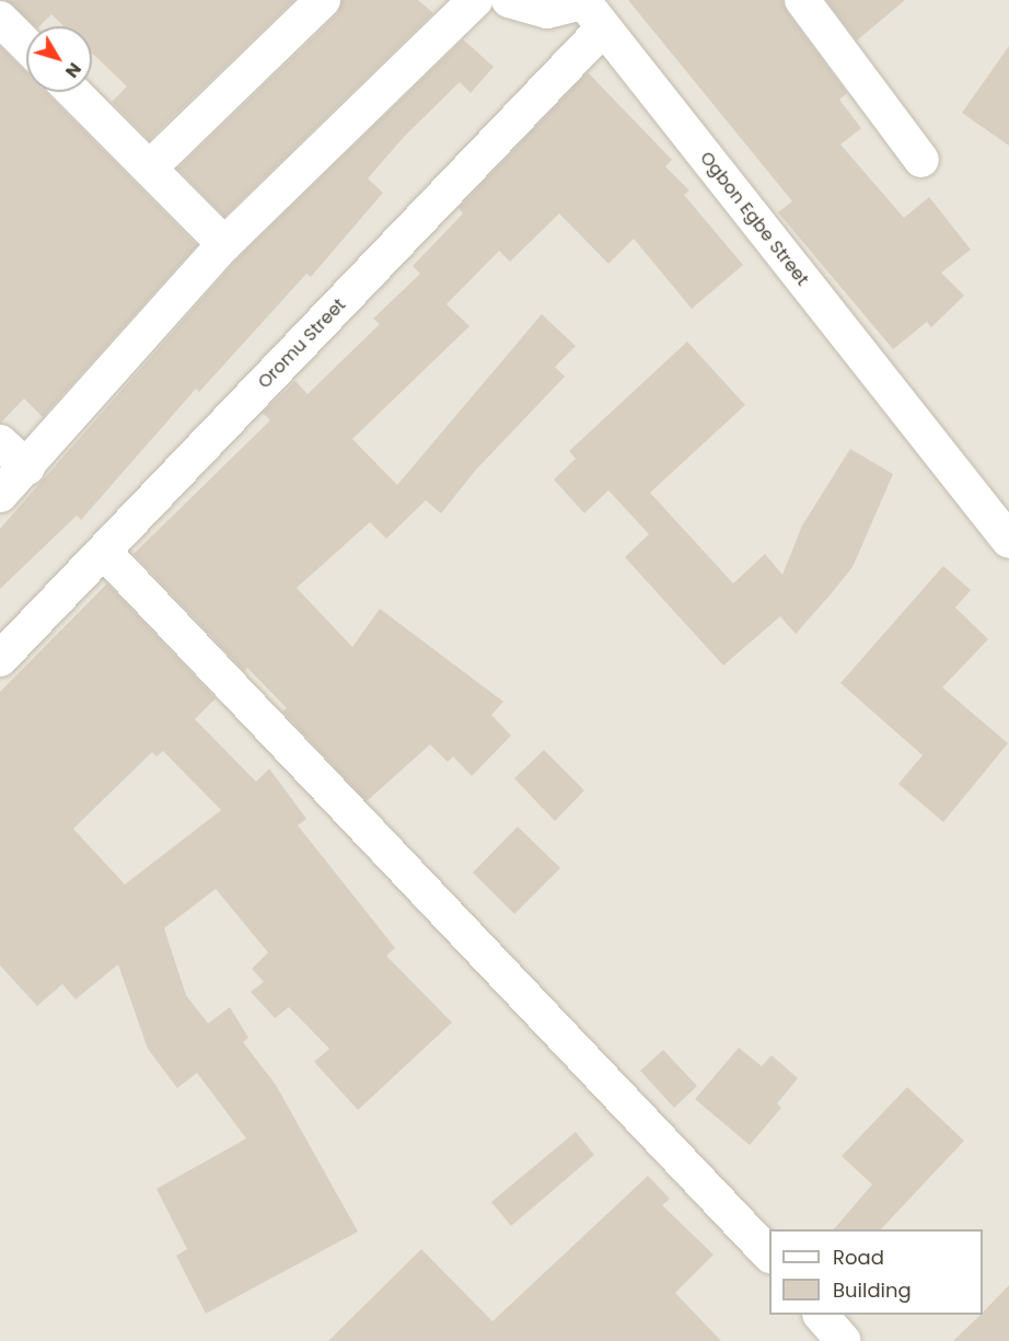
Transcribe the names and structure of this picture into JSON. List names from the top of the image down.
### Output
{
  "streets": {
    "street": ["Ogbon Egbe Street", "Oromu Street"]
  },
  "crossings": [
    ["Ogbon Egbe Street", "Oromu Street"]
  ],
  "legend": ["Road", "Building"],
  "north": "bottom right"
}
